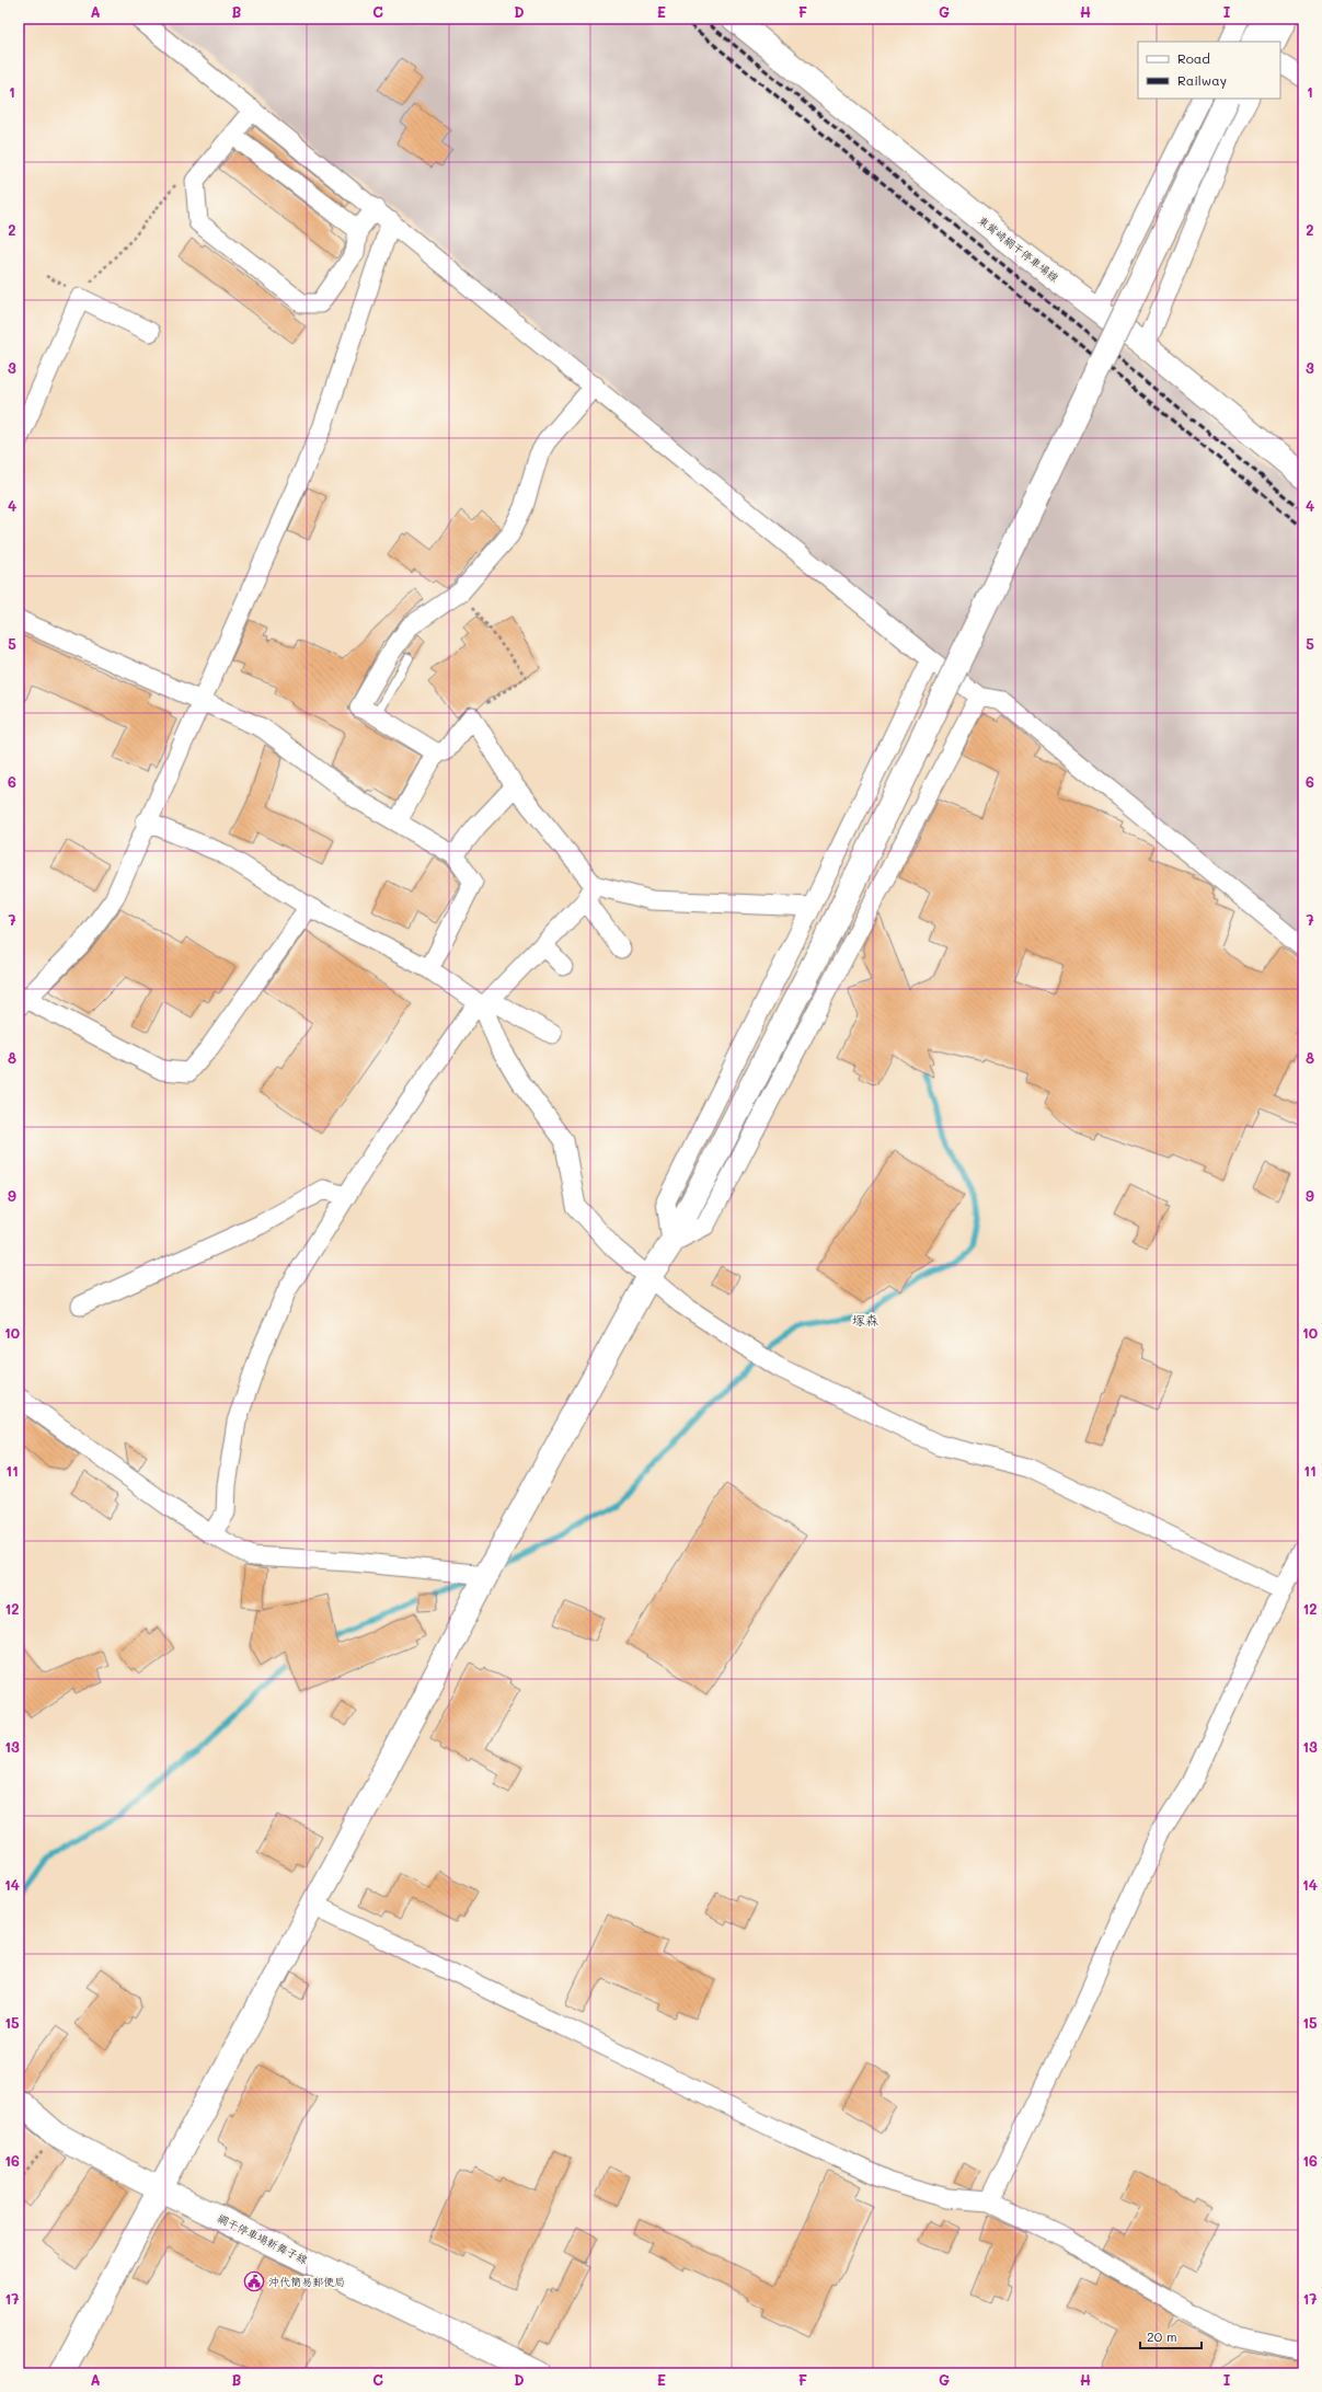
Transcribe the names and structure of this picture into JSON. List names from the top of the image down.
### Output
{
  "streets": {
    "street": ["東觜崎網干停車場線", "網干停車場新舞子線"]
  },
  "districts": ["塚森"],
  "places": {
    "public building": ["沖代簡易郵便局"]
  },
  "legend": ["Road", "Railway"],
  "scale_bar": "20 m",
  "grid": {
    "columns": [
      "A",
      "B",
      "C",
      "D",
      "E",
      "F",
      "G",
      "H",
      "I"
    ],
    "rows": [
      "1",
      "2",
      "3",
      "4",
      "5",
      "6",
      "7",
      "8",
      "9",
      "10",
      "11",
      "12",
      "13",
      "14",
      "15",
      "16",
      "17"
    ]
  }
}
